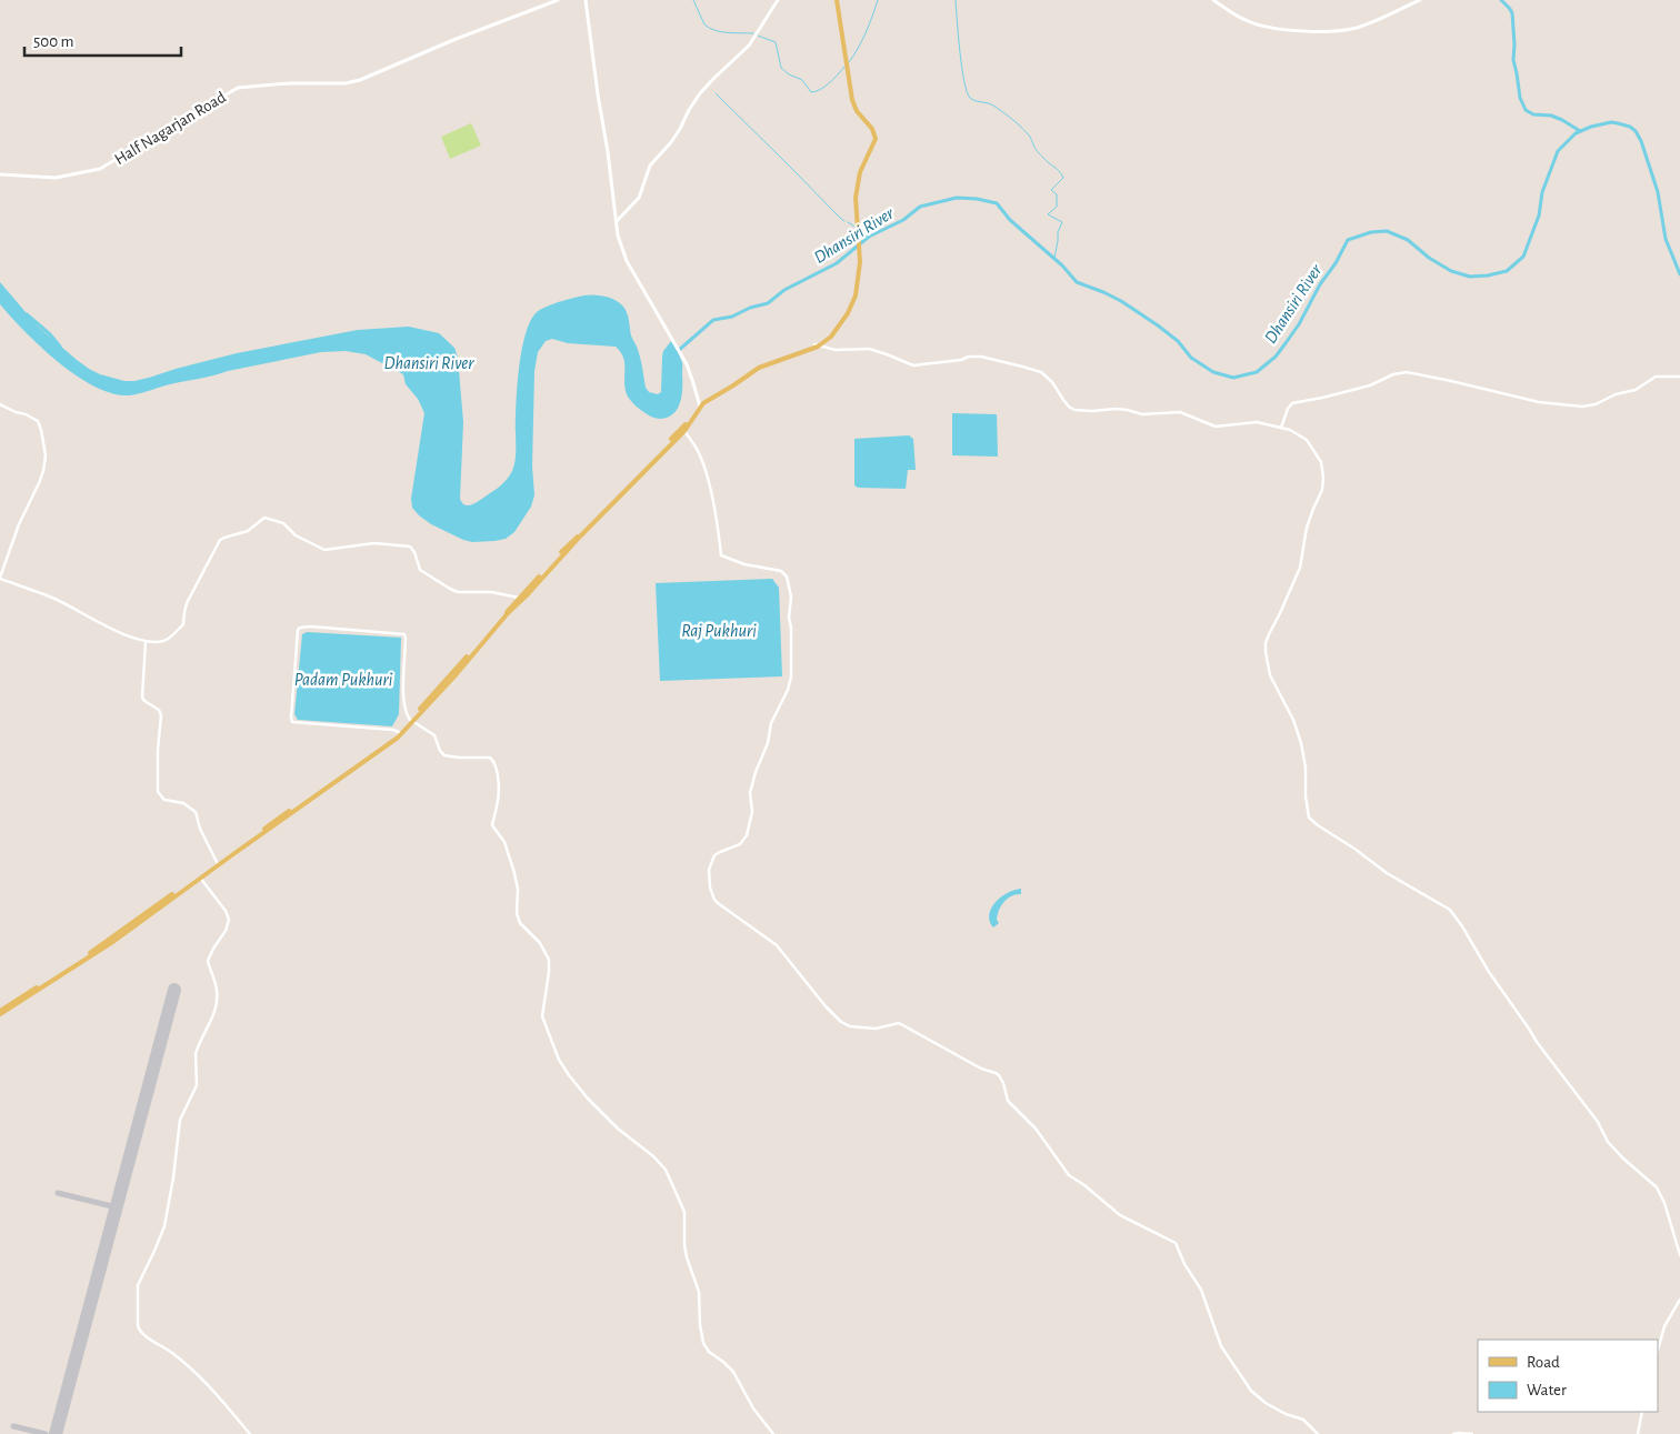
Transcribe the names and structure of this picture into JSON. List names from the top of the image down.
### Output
{
  "streets": {
    "main road": ["Half Nagarjan Road"]
  },
  "water": ["Dhansiri River", "Raj Pukhuri", "Padam Pukhuri"],
  "legend": ["Road", "Water"],
  "scale_bar": "500 m"
}
